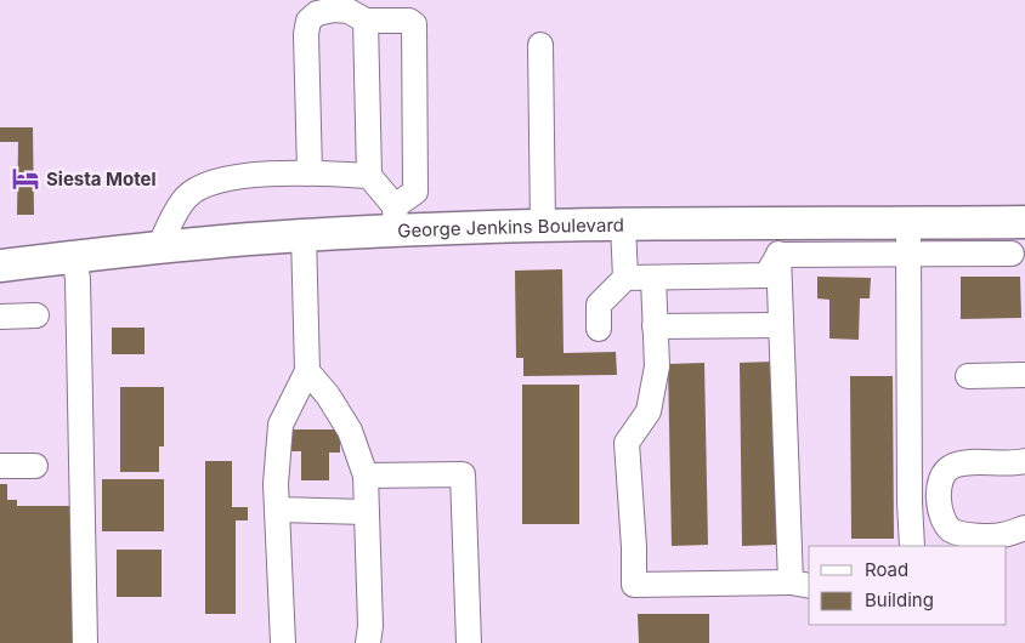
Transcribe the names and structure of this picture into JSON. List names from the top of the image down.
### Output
{
  "streets": {
    "main road": ["George Jenkins Boulevard"]
  },
  "places": {
    "hotel": ["Siesta Motel"]
  },
  "legend": ["Road", "Building"]
}
